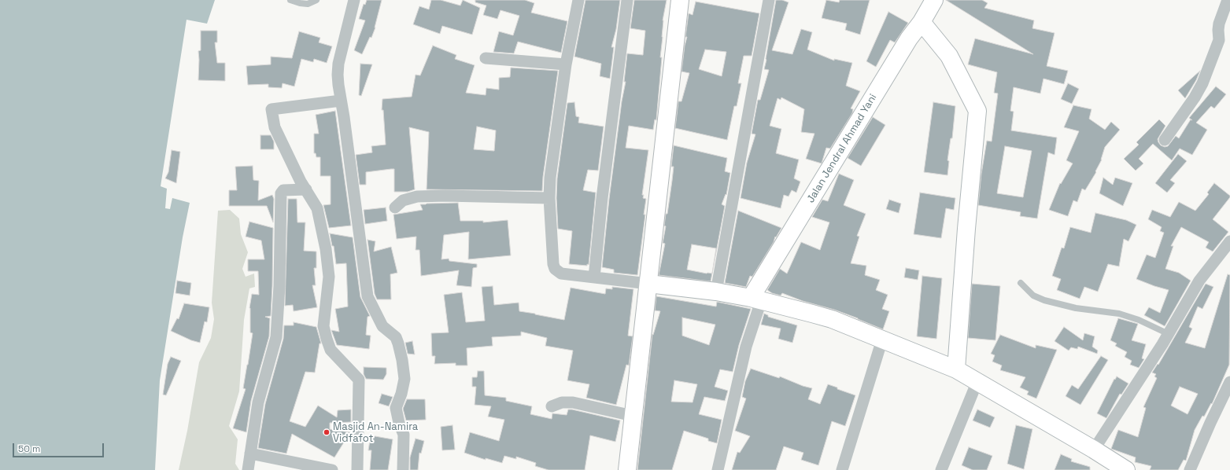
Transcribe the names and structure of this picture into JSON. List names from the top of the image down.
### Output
{
  "streets": {
    "main road": ["Jalan Jendral Ahmad Yani"]
  },
  "places": ["Masjid An-Namira Vidfafot"],
  "scale_bar": "50 m"
}
